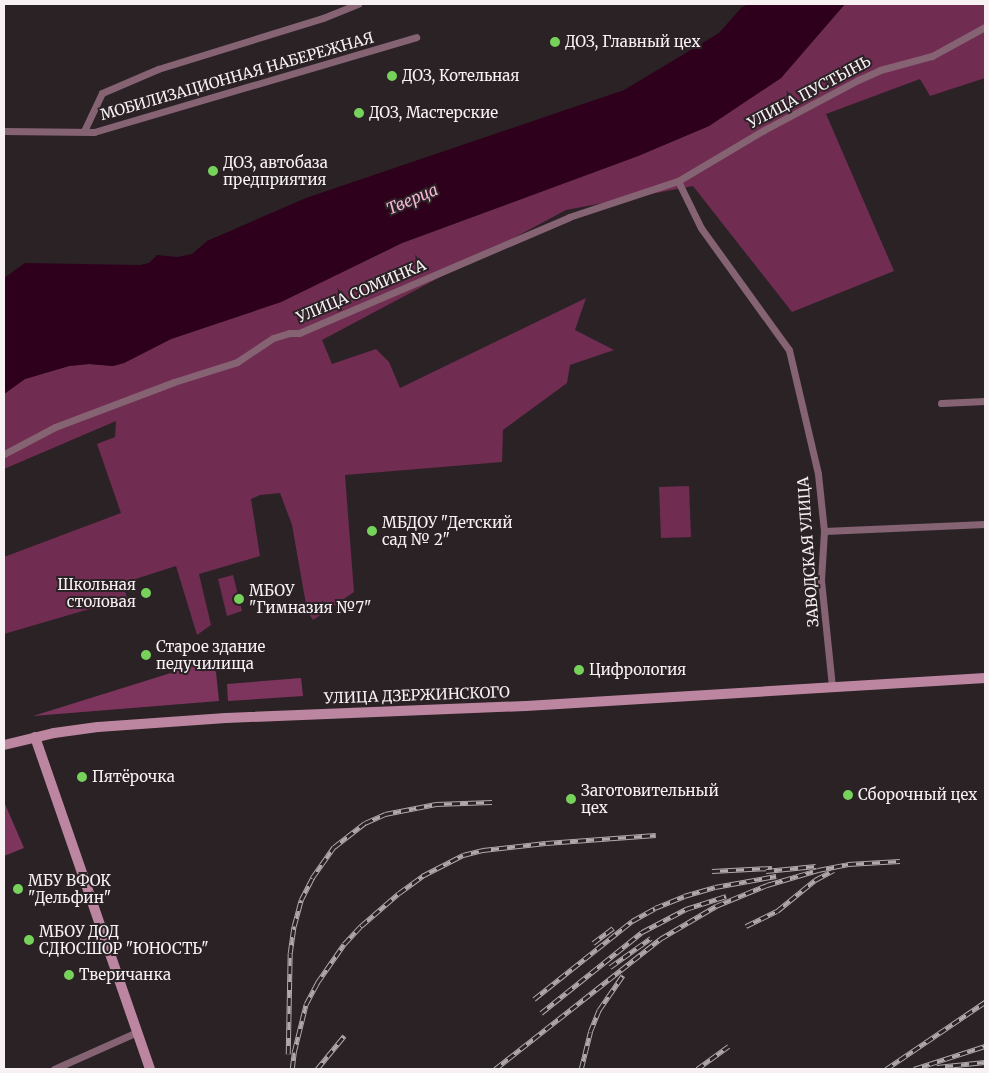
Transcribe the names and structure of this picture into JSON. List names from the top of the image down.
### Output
{
  "streets": {
    "main road": ["УЛИЦА ДЗЕРЖИНСКОГО"],
    "street": [
      "МОБИЛИЗАЦИОННАЯ НАБЕРЕЖНАЯ",
      "УЛИЦА ПУСТЫНЬ",
      "УЛИЦА СОМИНКА",
      "ЗАВОДСКАЯ УЛИЦА"
    ]
  },
  "crossings": [
    ["УЛИЦА ПУСТЫНЬ", "УЛИЦА СОМИНКА"],
    ["УЛИЦА ПУСТЫНЬ", "ЗАВОДСКАЯ УЛИЦА"],
    ["УЛИЦА СОМИНКА", "ЗАВОДСКАЯ УЛИЦА"],
    ["ЗАВОДСКАЯ УЛИЦА", "УЛИЦА ДЗЕРЖИНСКОГО"]
  ],
  "water": ["Тверца"],
  "places": [
    "ДОЗ, Главный цех",
    "ДОЗ, Котельная",
    "ДОЗ, Мастерские",
    "ДОЗ, автобаза предприятия",
    "МБДОУ \"Детский сад № 2\"",
    "Школьная столовая",
    "МБОУ \"Гимназия №7\"",
    "Старое здание педучилища",
    "Цифрология",
    "Пятёрочка",
    "Сборочный цех",
    "Заготовительный цех",
    "МБУ ВФОК \"Дельфин\"",
    "МБОУ ДОД СДЮСШОР \"ЮНОСТЬ\"",
    "Тверичанка"
  ]
}
